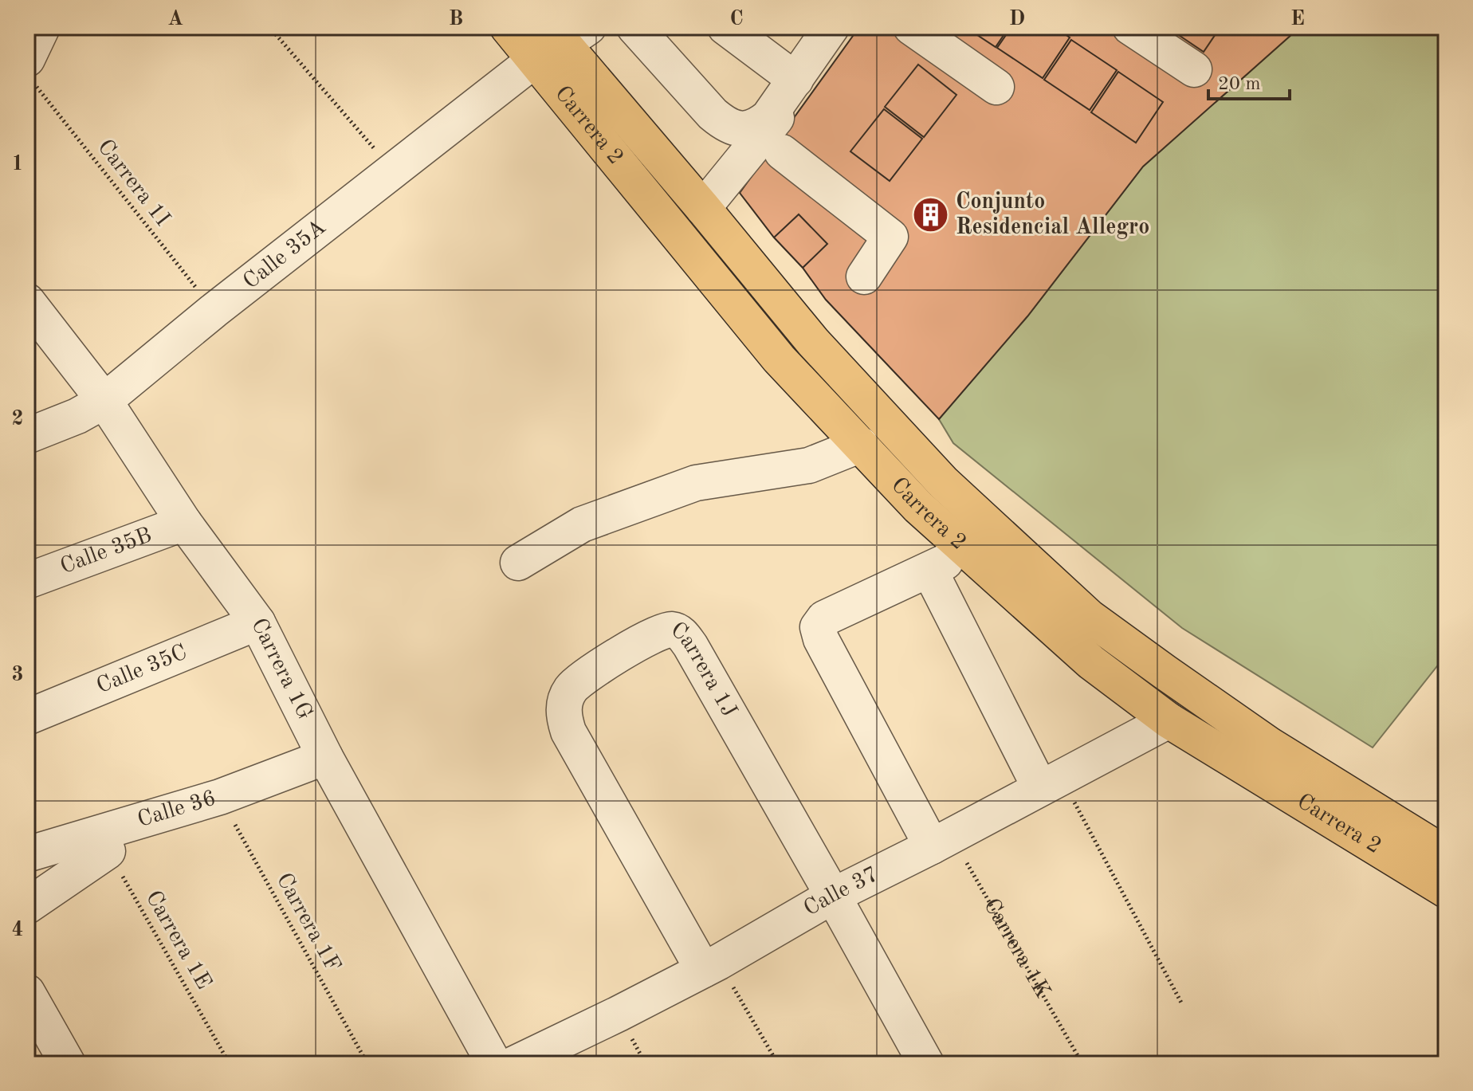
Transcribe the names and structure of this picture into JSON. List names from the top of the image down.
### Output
{
  "streets": {
    "main road": ["Carrera 2"],
    "street": [
      "Calle 35A",
      "Calle 35B",
      "Calle 35C",
      "Carrera 1G",
      "Carrera 1J",
      "Calle 36",
      "Calle 37"
    ],
    "path": [
      "Carrera 1I",
      "Carrera 1F",
      "Carrera 1E",
      "Carrera 1K"
    ]
  },
  "crossings": [
    ["Carrera 2", "Calle 35A"],
    ["Carrera 2", "Calle 37"],
    ["Carrera 1I", "Calle 35A"],
    ["Calle 35A", "Carrera 1G"],
    ["Calle 35B", "Carrera 1G"],
    ["Calle 35C", "Carrera 1G"],
    ["Carrera 1G", "Calle 36"],
    ["Carrera 1J", "Calle 37"],
    ["Calle 36", "Carrera 1F"],
    ["Calle 37", "Carrera 1K"]
  ],
  "places": {
    "building": ["Conjunto Residencial Allegro"]
  },
  "scale_bar": "20 m",
  "grid": {
    "columns": [
      "A",
      "B",
      "C",
      "D",
      "E"
    ],
    "rows": [
      "1",
      "2",
      "3",
      "4"
    ]
  }
}
